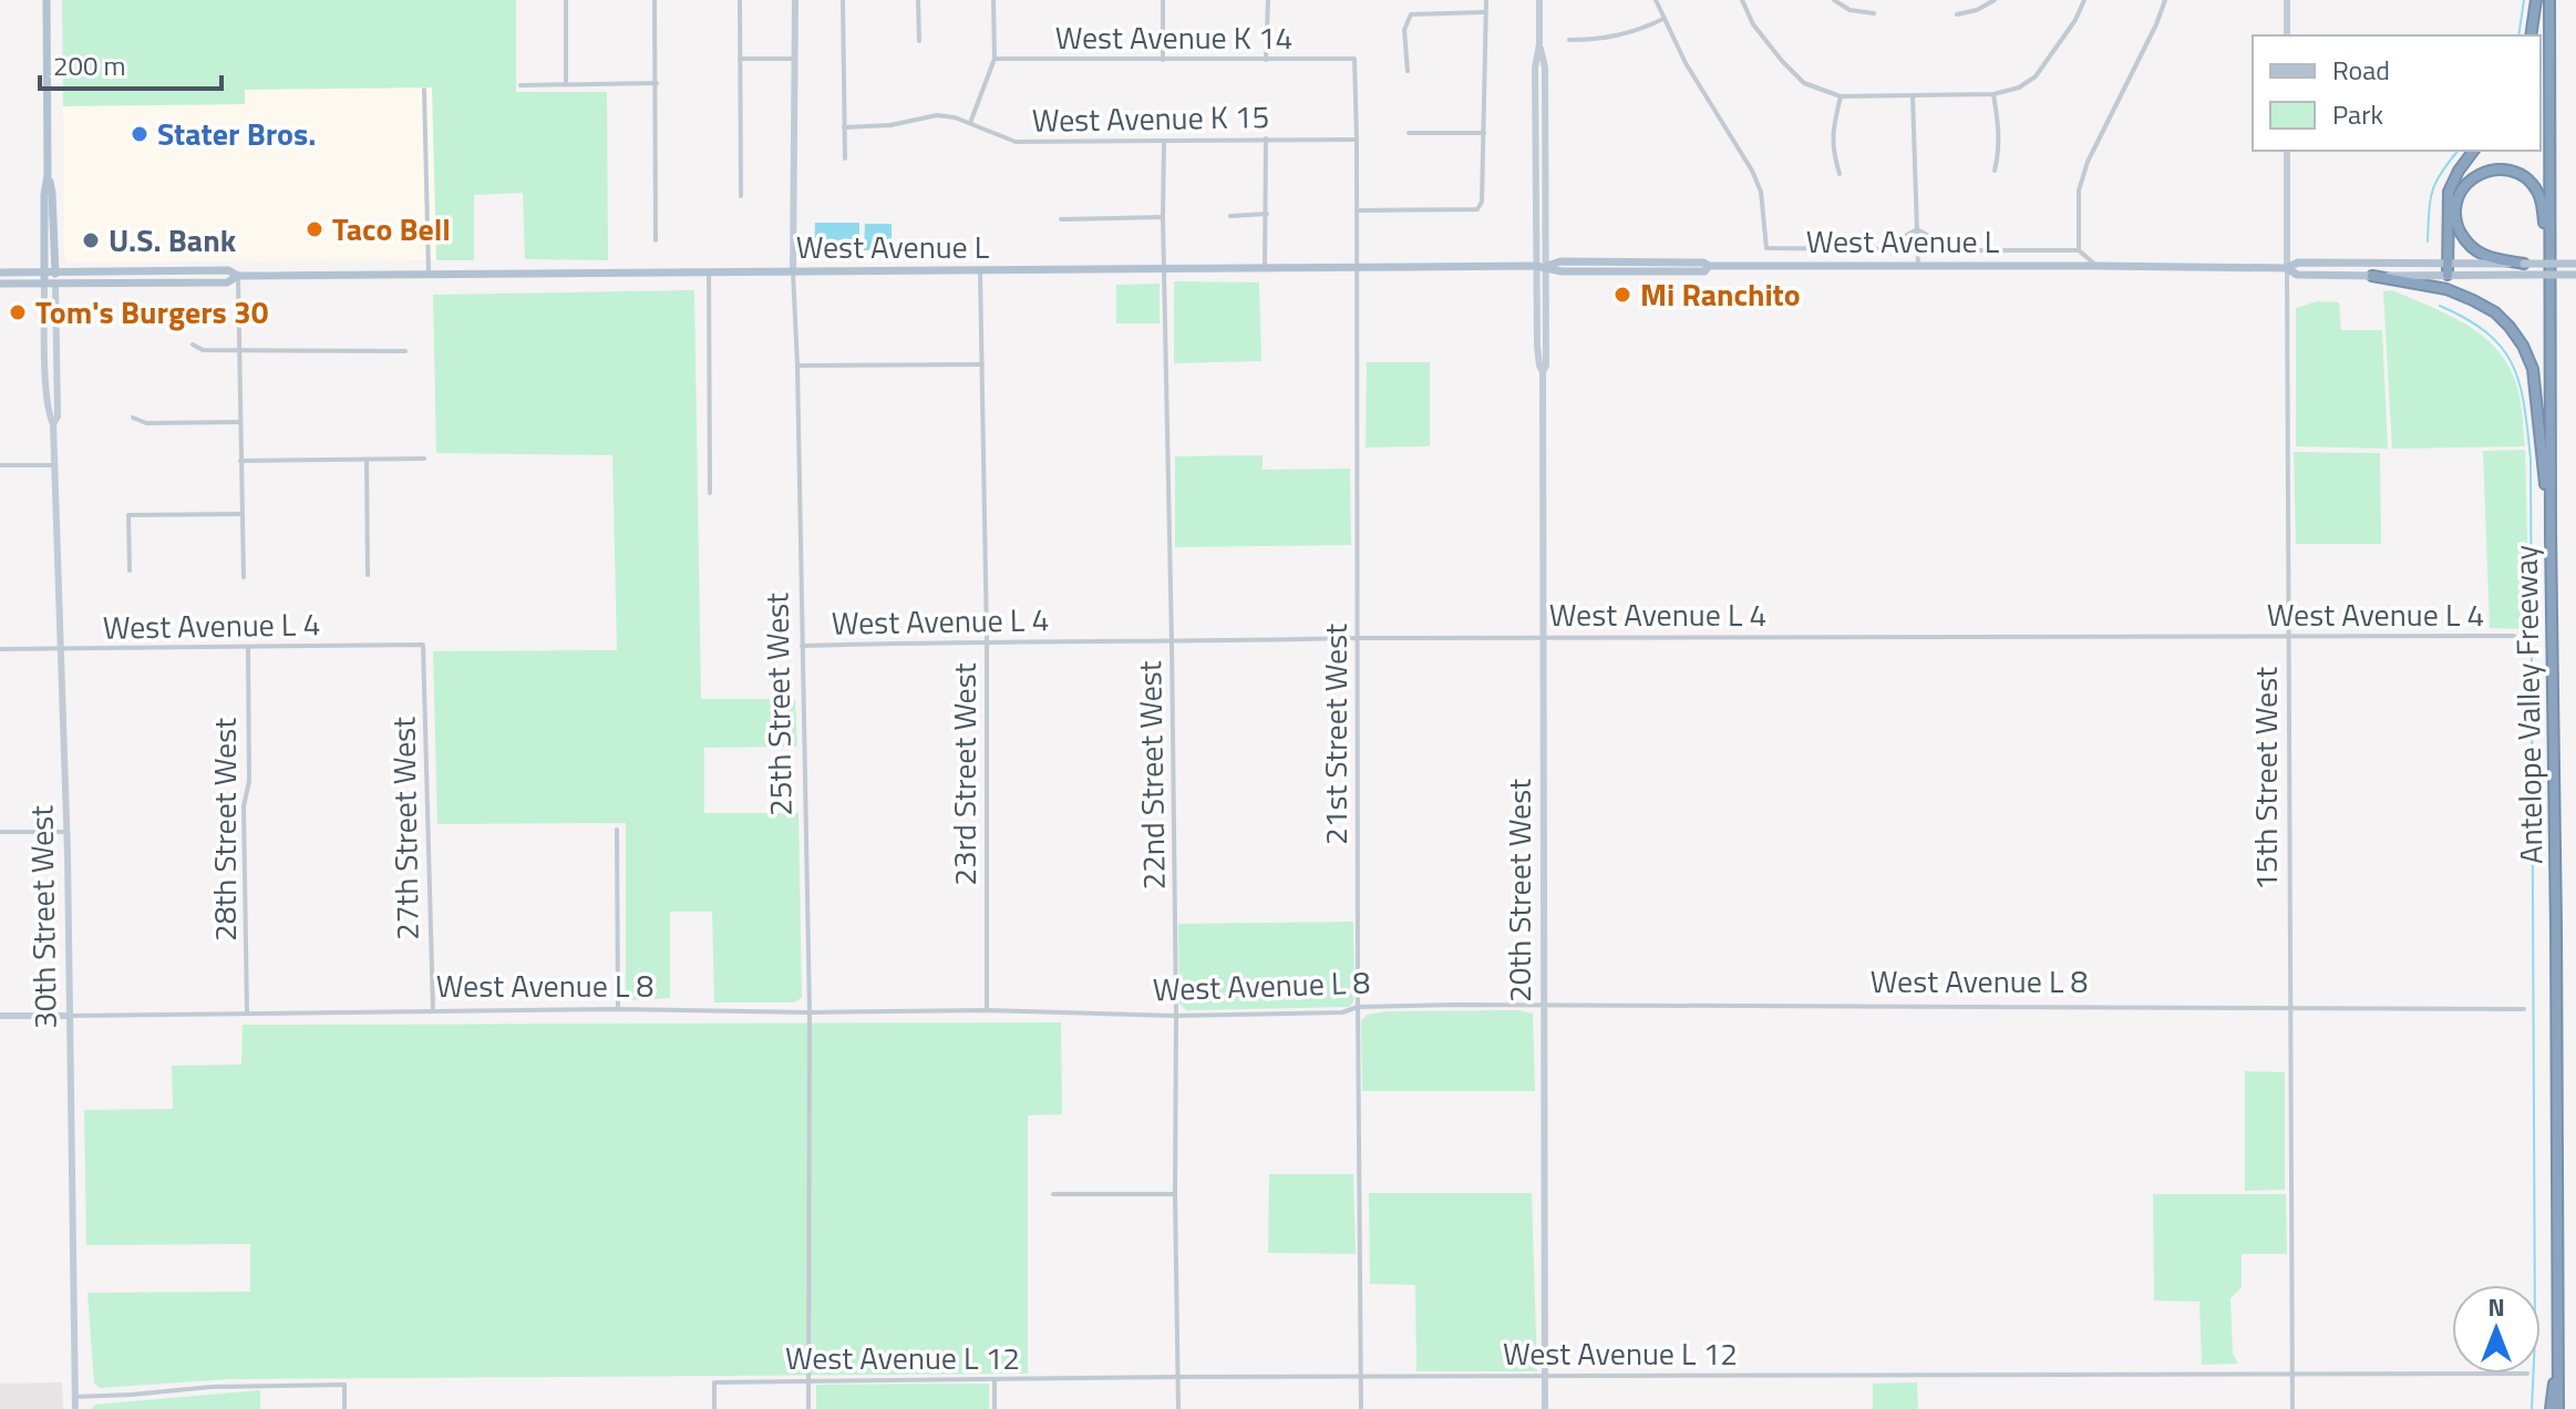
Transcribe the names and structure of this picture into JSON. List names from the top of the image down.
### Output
{
  "streets": {
    "highway": ["Antelope Valley Freeway"],
    "main road": [
      "West Avenue L",
      "25th Street West",
      "15th Street West",
      "20th Street West",
      "30th Street West",
      "West Avenue L 8"
    ],
    "street": [
      "West Avenue K 14",
      "West Avenue K 15",
      "West Avenue L 4",
      "21st Street West",
      "23rd Street West",
      "22nd Street West",
      "27th Street West",
      "28th Street West",
      "West Avenue L 12"
    ]
  },
  "crossings": [
    ["West Avenue K 14", "21st Street West"],
    ["West Avenue K 15", "21st Street West"],
    ["West Avenue K 15", "22nd Street West"],
    ["West Avenue L", "25th Street West"],
    ["West Avenue L", "21st Street West"],
    ["West Avenue L", "23rd Street West"],
    ["West Avenue L", "22nd Street West"],
    ["West Avenue L", "15th Street West"],
    ["West Avenue L", "20th Street West"],
    ["West Avenue L", "30th Street West"],
    ["West Avenue L 4", "25th Street West"],
    ["West Avenue L 4", "21st Street West"],
    ["West Avenue L 4", "23rd Street West"],
    ["West Avenue L 4", "22nd Street West"],
    ["West Avenue L 4", "15th Street West"],
    ["West Avenue L 4", "27th Street West"],
    ["West Avenue L 4", "28th Street West"],
    ["West Avenue L 4", "20th Street West"],
    ["West Avenue L 4", "30th Street West"],
    ["25th Street West", "West Avenue L 8"],
    ["25th Street West", "West Avenue L 12"],
    ["21st Street West", "West Avenue L 8"],
    ["21st Street West", "West Avenue L 12"],
    ["23rd Street West", "West Avenue L 8"],
    ["22nd Street West", "West Avenue L 8"],
    ["22nd Street West", "West Avenue L 12"],
    ["15th Street West", "West Avenue L 8"],
    ["15th Street West", "West Avenue L 12"],
    ["27th Street West", "West Avenue L 8"],
    ["28th Street West", "West Avenue L 8"],
    ["20th Street West", "West Avenue L 8"],
    ["20th Street West", "West Avenue L 12"],
    ["30th Street West", "West Avenue L 8"]
  ],
  "places": [
    "Stater Bros.",
    "Taco Bell",
    "U.S. Bank",
    "Mi Ranchito",
    "Tom's Burgers 30"
  ],
  "legend": ["Road", "Park"],
  "scale_bar": "200 m",
  "north": "top"
}
